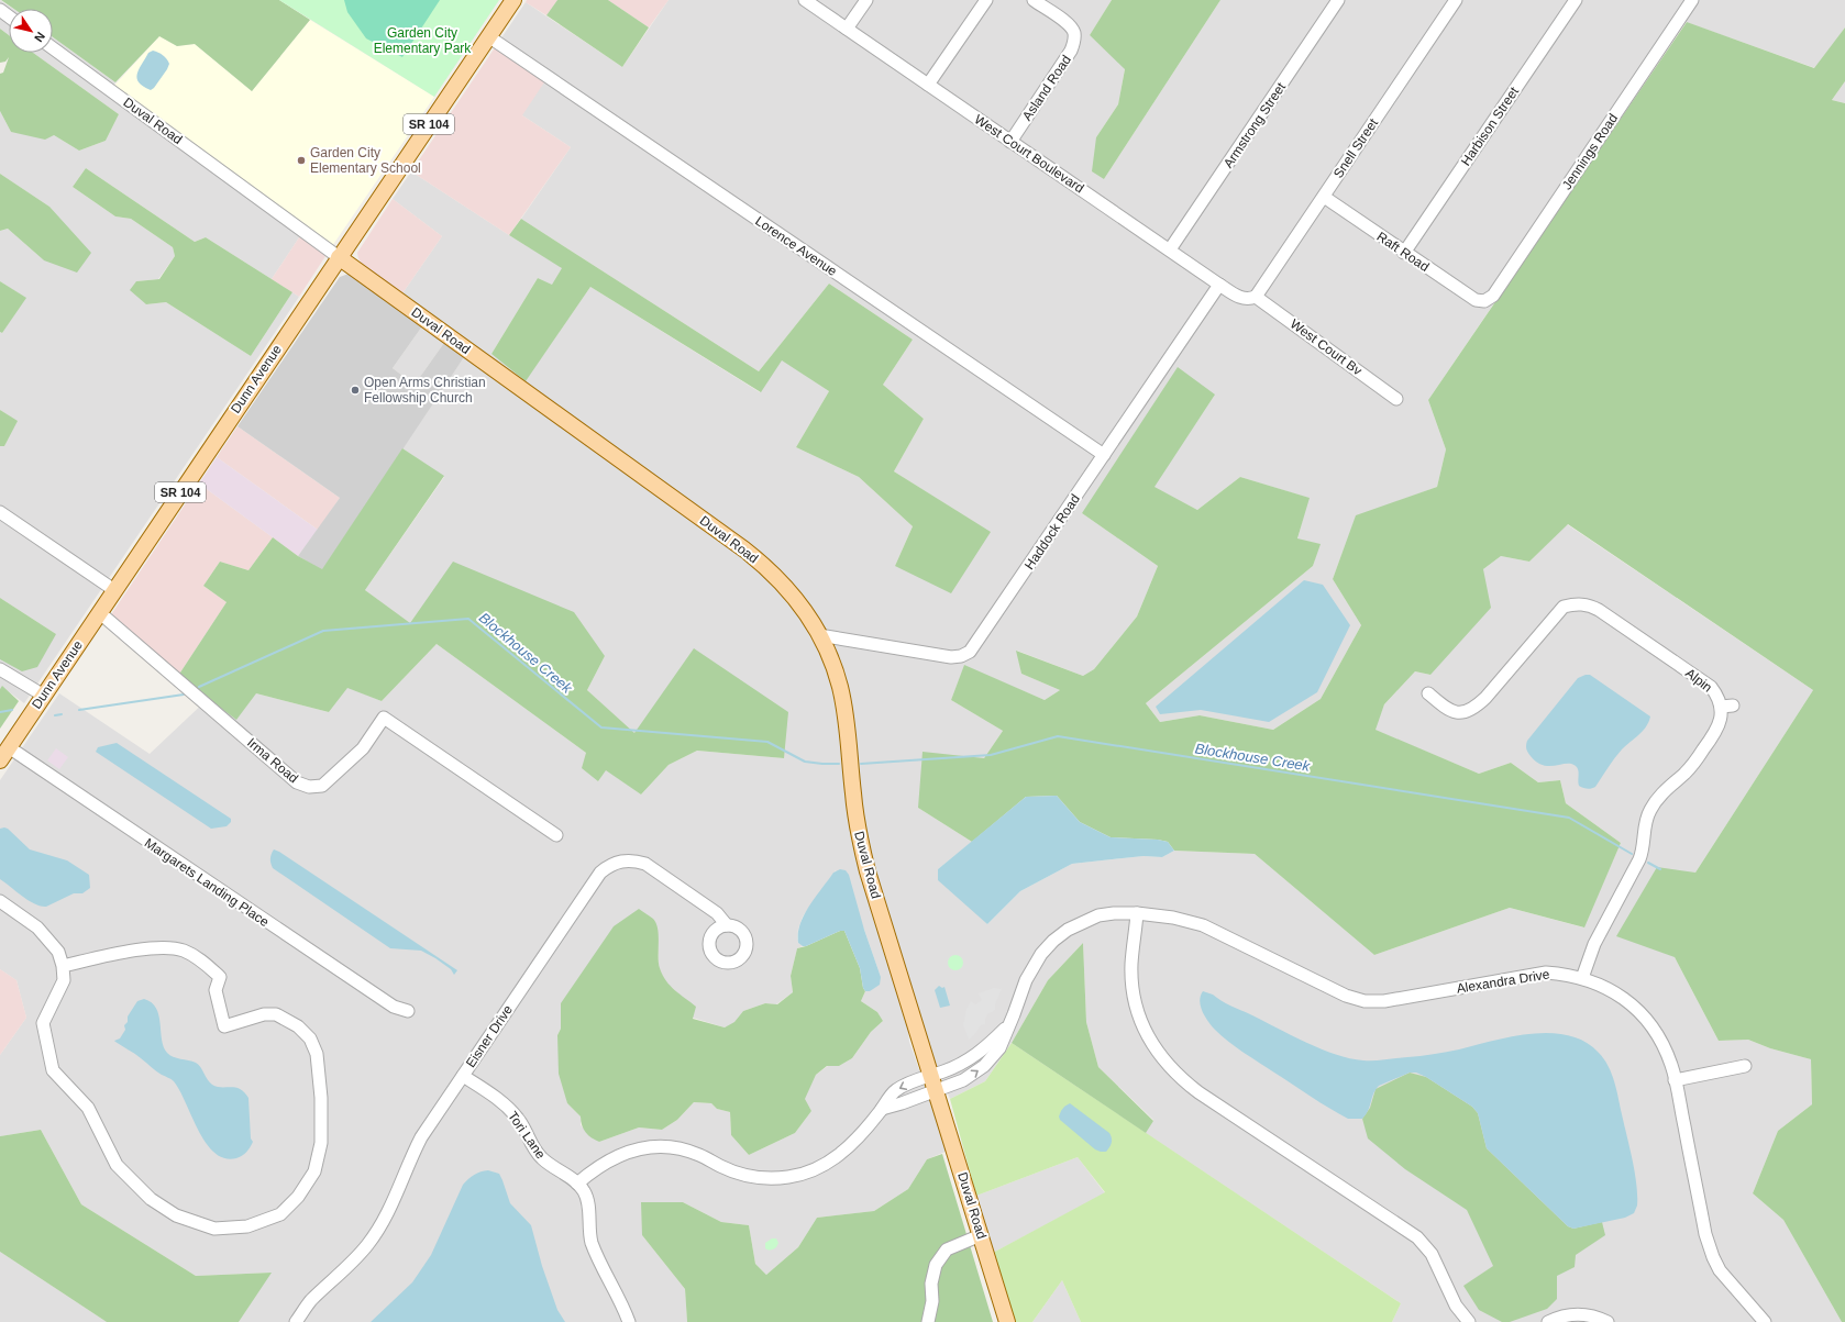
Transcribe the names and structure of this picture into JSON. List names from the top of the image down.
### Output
{
  "streets": {
    "main road": ["Duval Road", "SR 104", "Dunn Avenue"],
    "street": [
      "Asland Road",
      "Armstrong Street",
      "Harbison Street",
      "Snell Street",
      "Jennings Road",
      "West Court Boulevard",
      "Lorence Avenue",
      "Raft Road",
      "West Court Bv",
      "Haddock Road",
      "Alpin",
      "Irma Road",
      "Margarets Landing Place",
      "Alexandra Drive",
      "Eisner Drive",
      "Tori Lane"
    ]
  },
  "crossings": [
    ["Asland Road", "West Court Boulevard"],
    ["Duval Road", "Dunn Avenue"],
    ["Duval Road", "Haddock Road"],
    ["Duval Road", "Alexandra Drive"],
    ["Armstrong Street", "West Court Boulevard"],
    ["Harbison Street", "Raft Road"],
    ["Snell Street", "West Court Boulevard"],
    ["Snell Street", "Raft Road"],
    ["Snell Street", "West Court Bv"],
    ["Jennings Road", "Raft Road"],
    ["West Court Boulevard", "West Court Bv"],
    ["West Court Boulevard", "Haddock Road"],
    ["Lorence Avenue", "Dunn Avenue"],
    ["Lorence Avenue", "Haddock Road"],
    ["Dunn Avenue", "Irma Road"],
    ["Dunn Avenue", "Margarets Landing Place"],
    ["Alpin", "Alexandra Drive"],
    ["Alexandra Drive", "Tori Lane"],
    ["Eisner Drive", "Tori Lane"]
  ],
  "water": ["Blockhouse Creek"],
  "parks": ["Garden City Elementary Park"],
  "places": ["Garden City Elementary School", "Open Arms Christian Fellowship Church"],
  "north": "bottom right"
}
